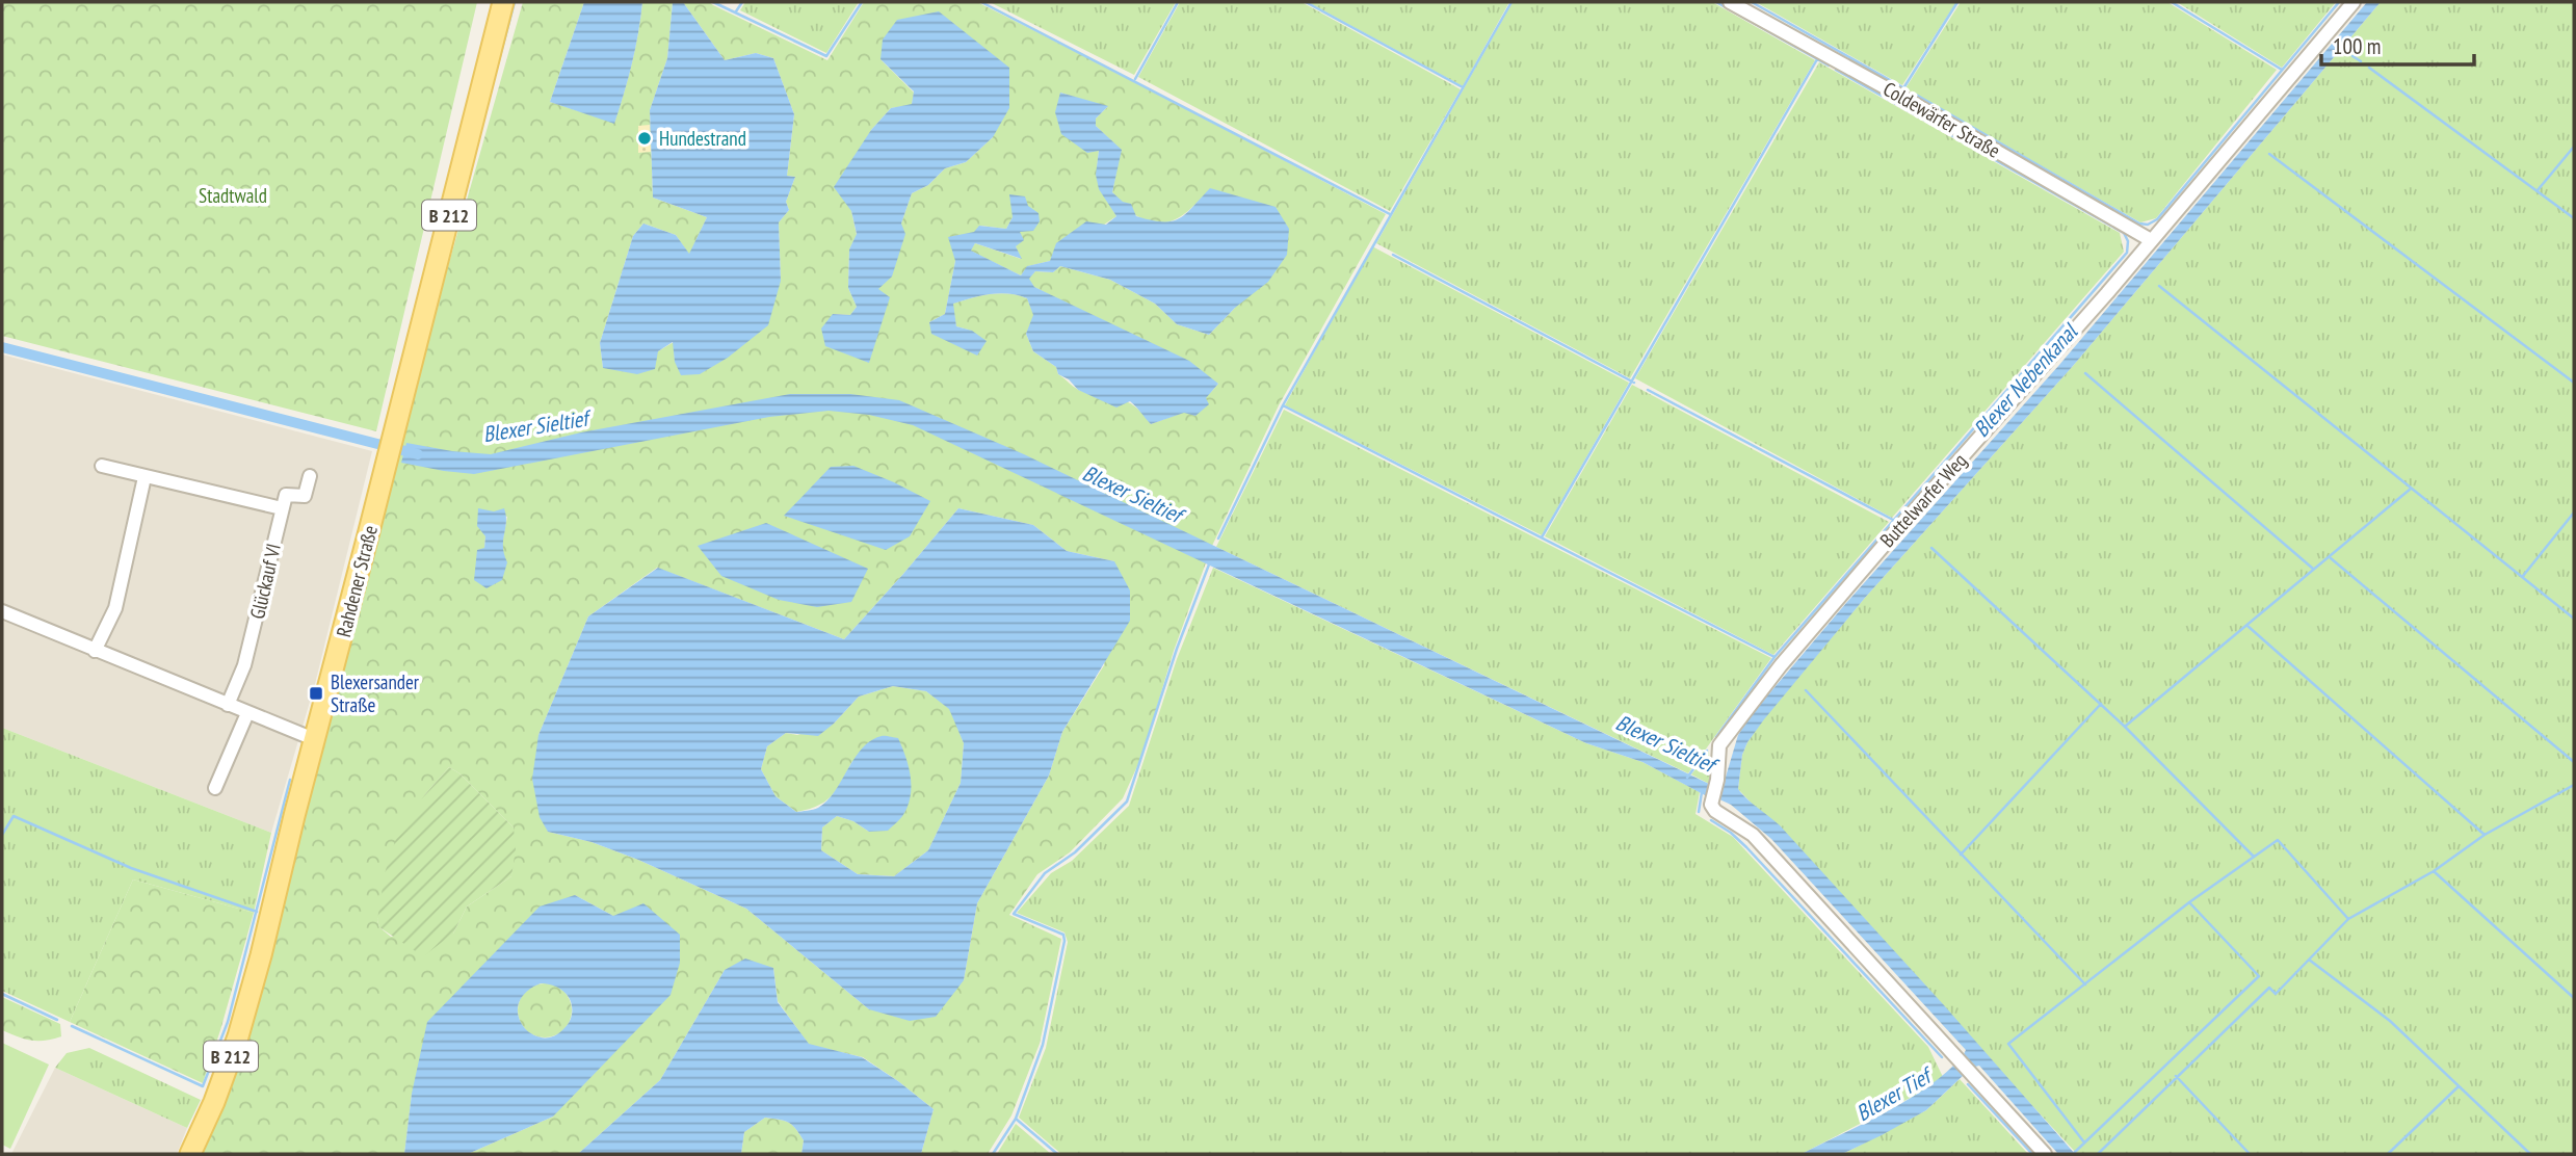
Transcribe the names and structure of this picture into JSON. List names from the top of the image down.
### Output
{
  "streets": {
    "main road": ["B 212", "Rahdener Straße"],
    "street": ["Coldewärfer Straße", "Buttelwarfer Weg", "Glückauf VI"]
  },
  "crossings": [
    ["Coldewärfer Straße", "Buttelwarfer Weg"]
  ],
  "water": ["Blexer Nebenkanal", "Blexer Sieltief", "Blexer Tief"],
  "parks": ["Stadtwald"],
  "places": {
    "other": ["Hundestrand"],
    "transit": ["Blexersander Straße"]
  },
  "scale_bar": "100 m"
}
